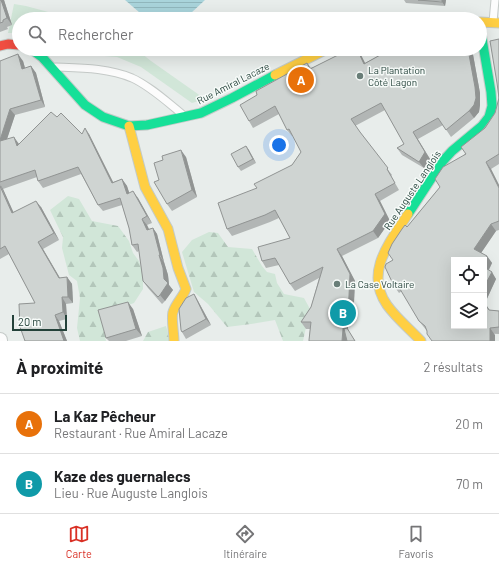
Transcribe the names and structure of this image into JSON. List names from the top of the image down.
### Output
{
  "streets": {
    "street": ["Rue Amiral Lacaze", "Rue Auguste Langlois"]
  },
  "places": ["La Plantation Côté Lagon", "La Case Voltaire"],
  "scale_bar": "20 m",
  "page": {
    "search": "Rechercher",
    "pins": ["A", "B"],
    "scale": "20 m",
    "heading": ["À proximité", "2 résultats"],
    "list": [
      {
        "mark": "A",
        "name": "La Kaz Pêcheur",
        "note": "Restaurant · Rue Amiral Lacaze",
        "value": "20 m"
      },
      {
        "mark": "B",
        "name": "Kaze des guernalecs",
        "note": "Lieu · Rue Auguste Langlois",
        "value": "70 m"
      }
    ],
    "nav": ["Carte", "Itinéraire", "Favoris"]
  }
}
